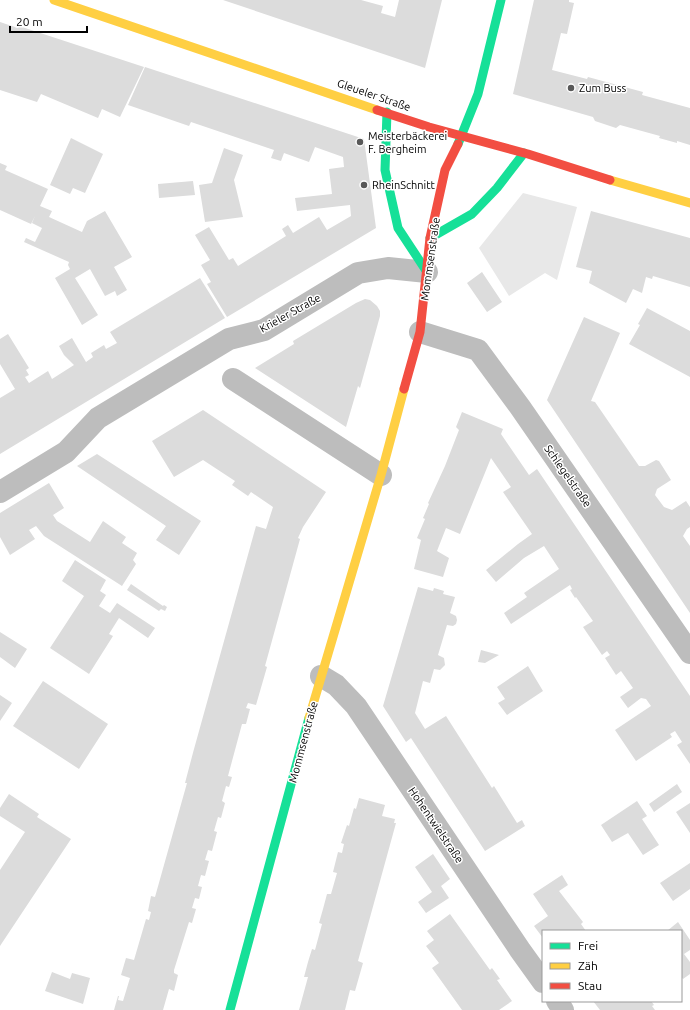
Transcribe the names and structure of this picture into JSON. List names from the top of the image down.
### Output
{
  "streets": {
    "street": [
      "Gleueler Straße",
      "Mommsenstraße",
      "Krieler Straße",
      "Schlegelstraße",
      "Hohentwielstraße"
    ]
  },
  "crossings": [
    ["Gleueler Straße", "Mommsenstraße"],
    ["Mommsenstraße", "Krieler Straße"],
    ["Mommsenstraße", "Schlegelstraße"],
    ["Mommsenstraße", "Hohentwielstraße"]
  ],
  "places": ["Zum Buss", "Meisterbäckerei F. Bergheim", "RheinSchnitt"],
  "legend": ["Frei", "Zäh", "Stau"],
  "scale_bar": "20 m"
}
